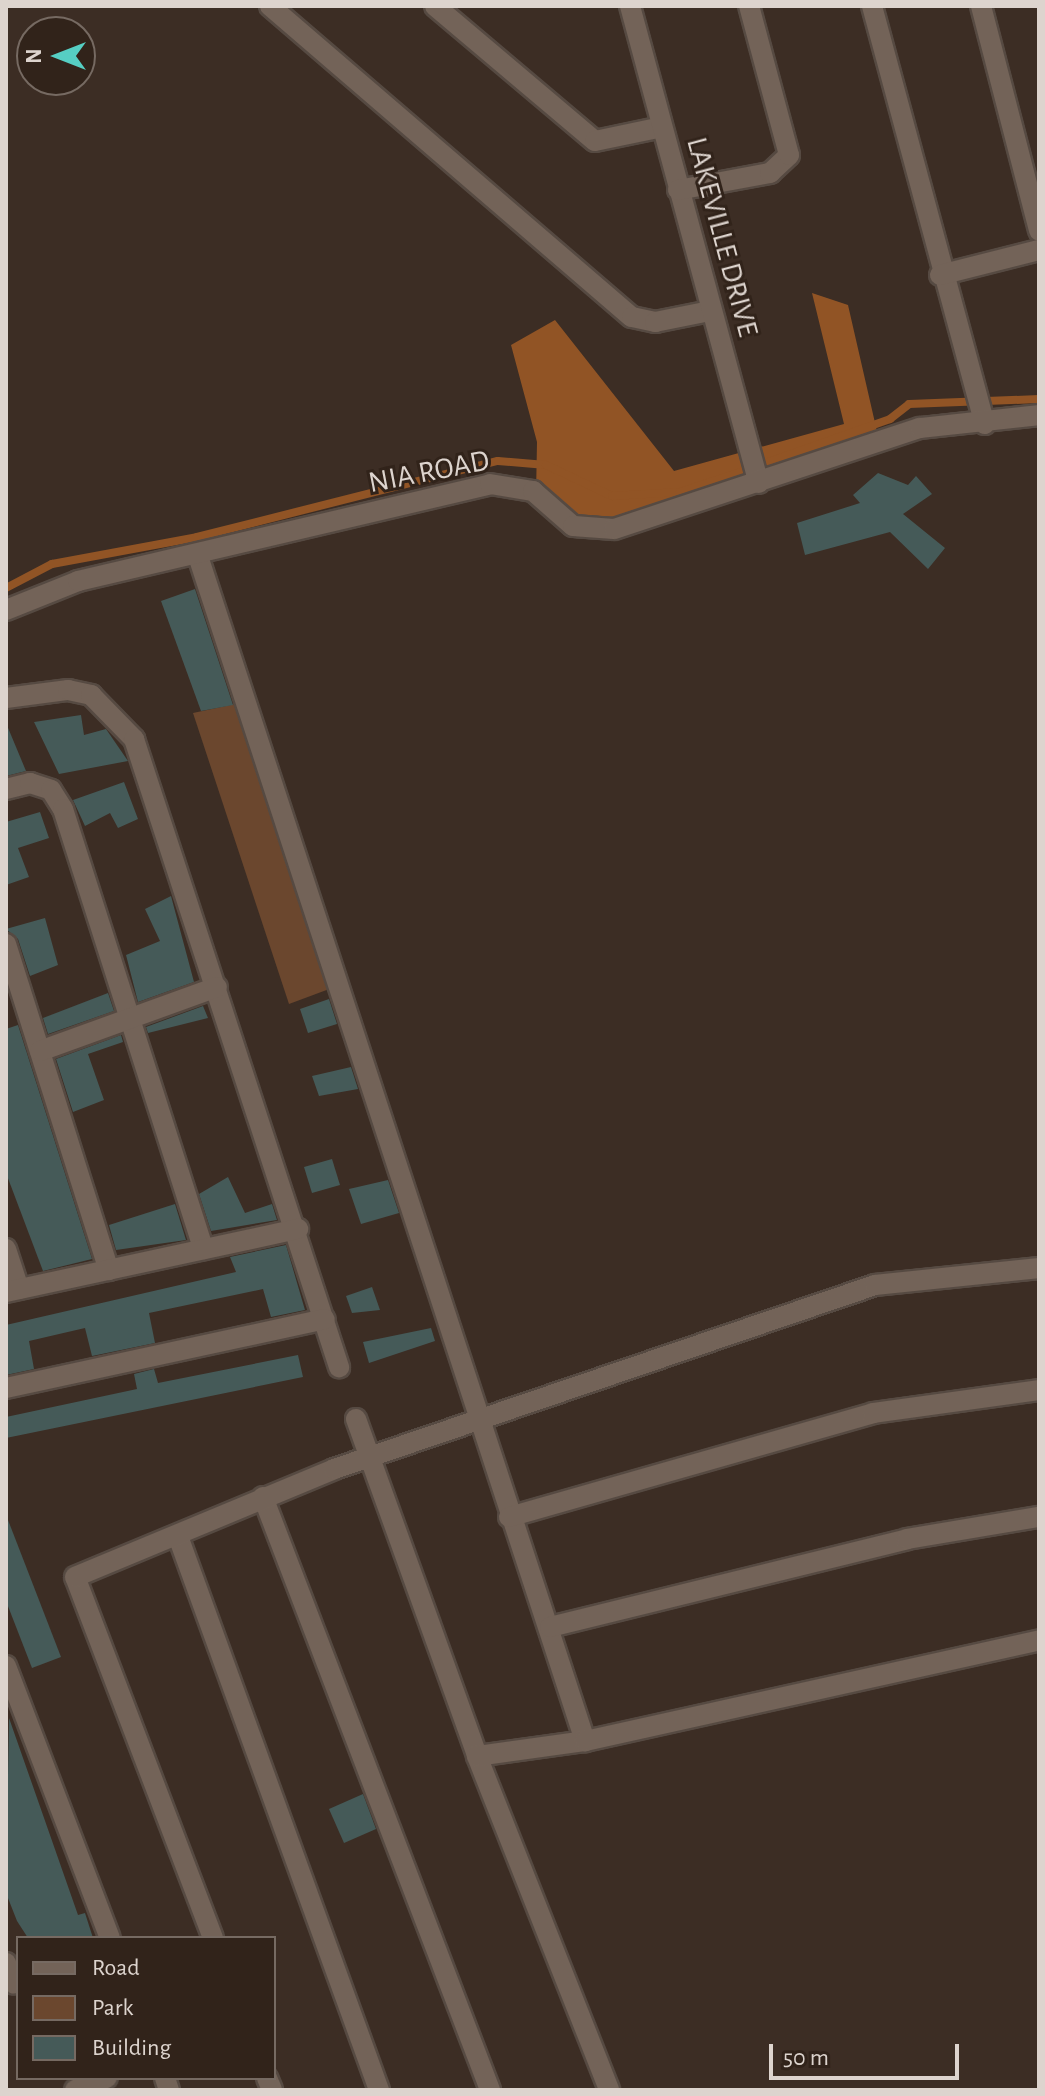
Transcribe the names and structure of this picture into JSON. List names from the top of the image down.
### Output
{
  "streets": {
    "street": ["LAKEVILLE DRIVE", "NIA ROAD"]
  },
  "crossings": [
    ["LAKEVILLE DRIVE", "NIA ROAD"]
  ],
  "legend": ["Road", "Park", "Building"],
  "scale_bar": "50 m",
  "north": "left"
}
